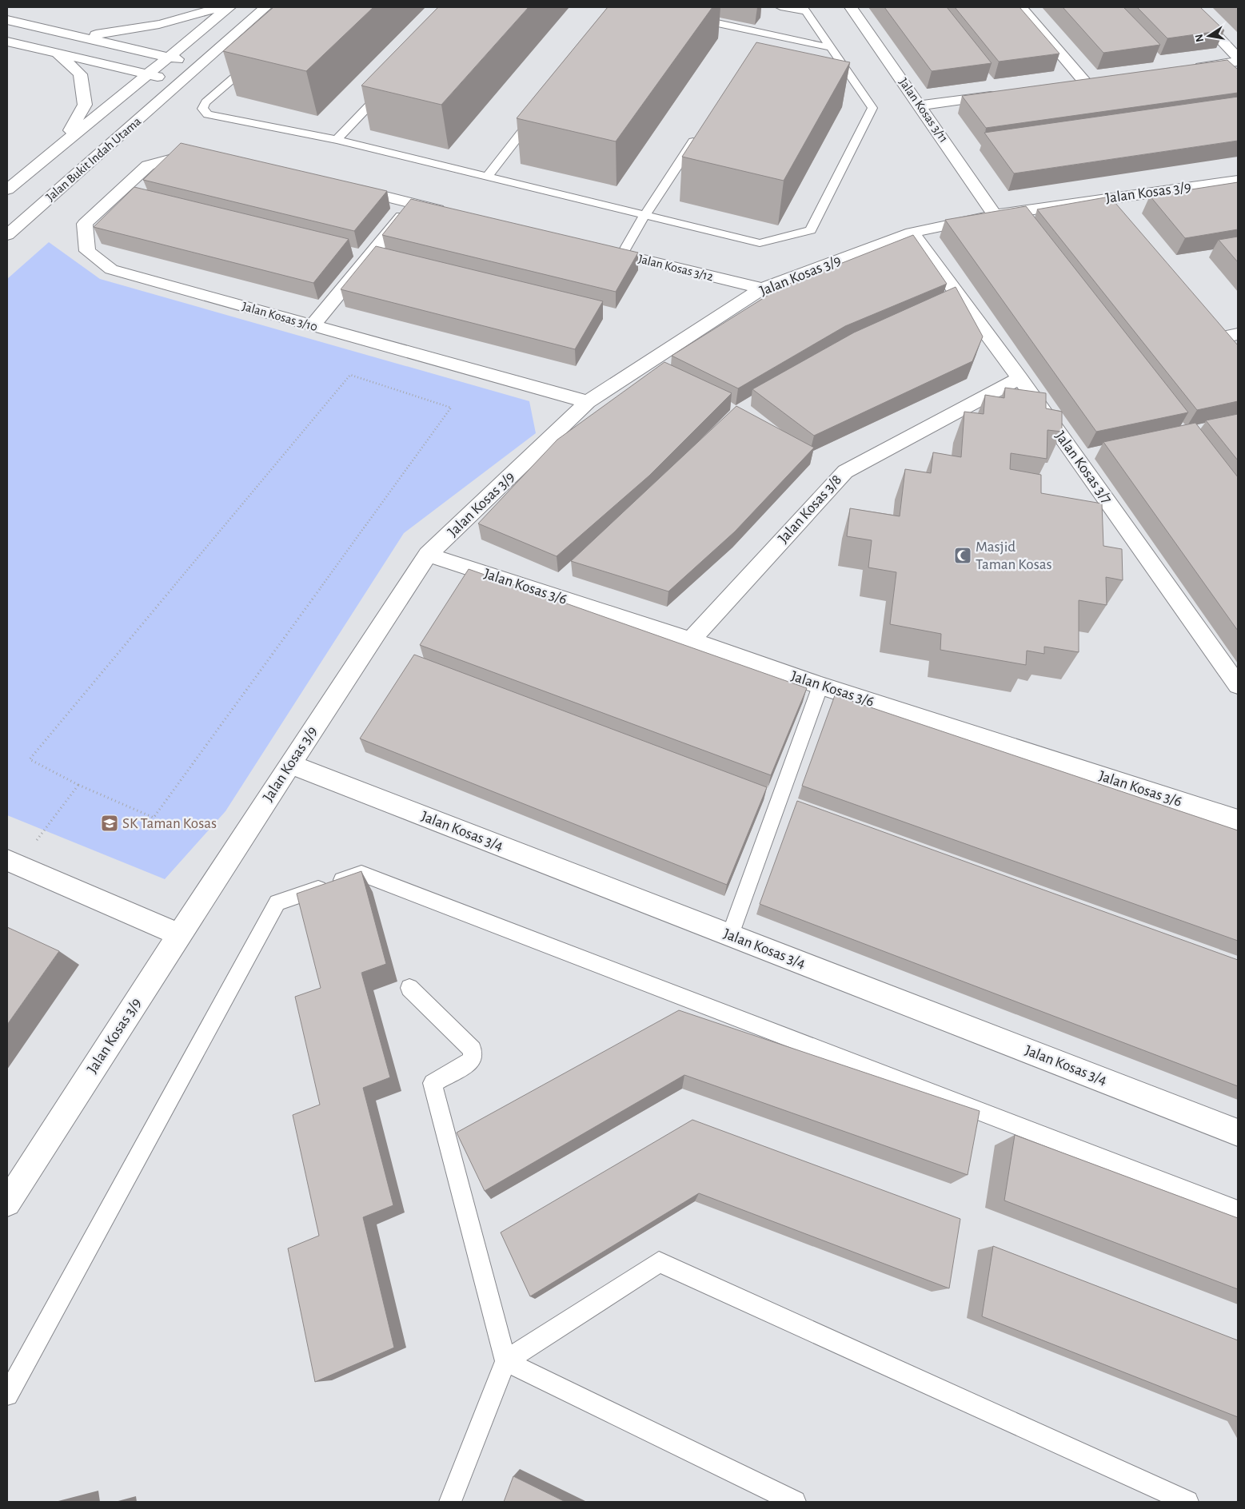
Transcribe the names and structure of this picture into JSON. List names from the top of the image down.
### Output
{
  "streets": {
    "street": [
      "Jalan Kosas 3/11",
      "Jalan Bukit Indah Utama",
      "Jalan Kosas 3/9",
      "Jalan Kosas 3/12",
      "Jalan Kosas 3/10",
      "Jalan Kosas 3/7",
      "Jalan Kosas 3/8",
      "Jalan Kosas 3/6",
      "Jalan Kosas 3/4"
    ]
  },
  "crossings": [
    ["Jalan Kosas 3/11", "Jalan Kosas 3/9"],
    ["Jalan Kosas 3/9", "Jalan Kosas 3/12"],
    ["Jalan Kosas 3/9", "Jalan Kosas 3/10"],
    ["Jalan Kosas 3/9", "Jalan Kosas 3/7"],
    ["Jalan Kosas 3/9", "Jalan Kosas 3/6"],
    ["Jalan Kosas 3/9", "Jalan Kosas 3/4"],
    ["Jalan Kosas 3/7", "Jalan Kosas 3/8"],
    ["Jalan Kosas 3/8", "Jalan Kosas 3/6"]
  ],
  "places": {
    "mosque": ["Masjid Taman Kosas"],
    "school or university": ["SK Taman Kosas"]
  },
  "north": "left"
}
